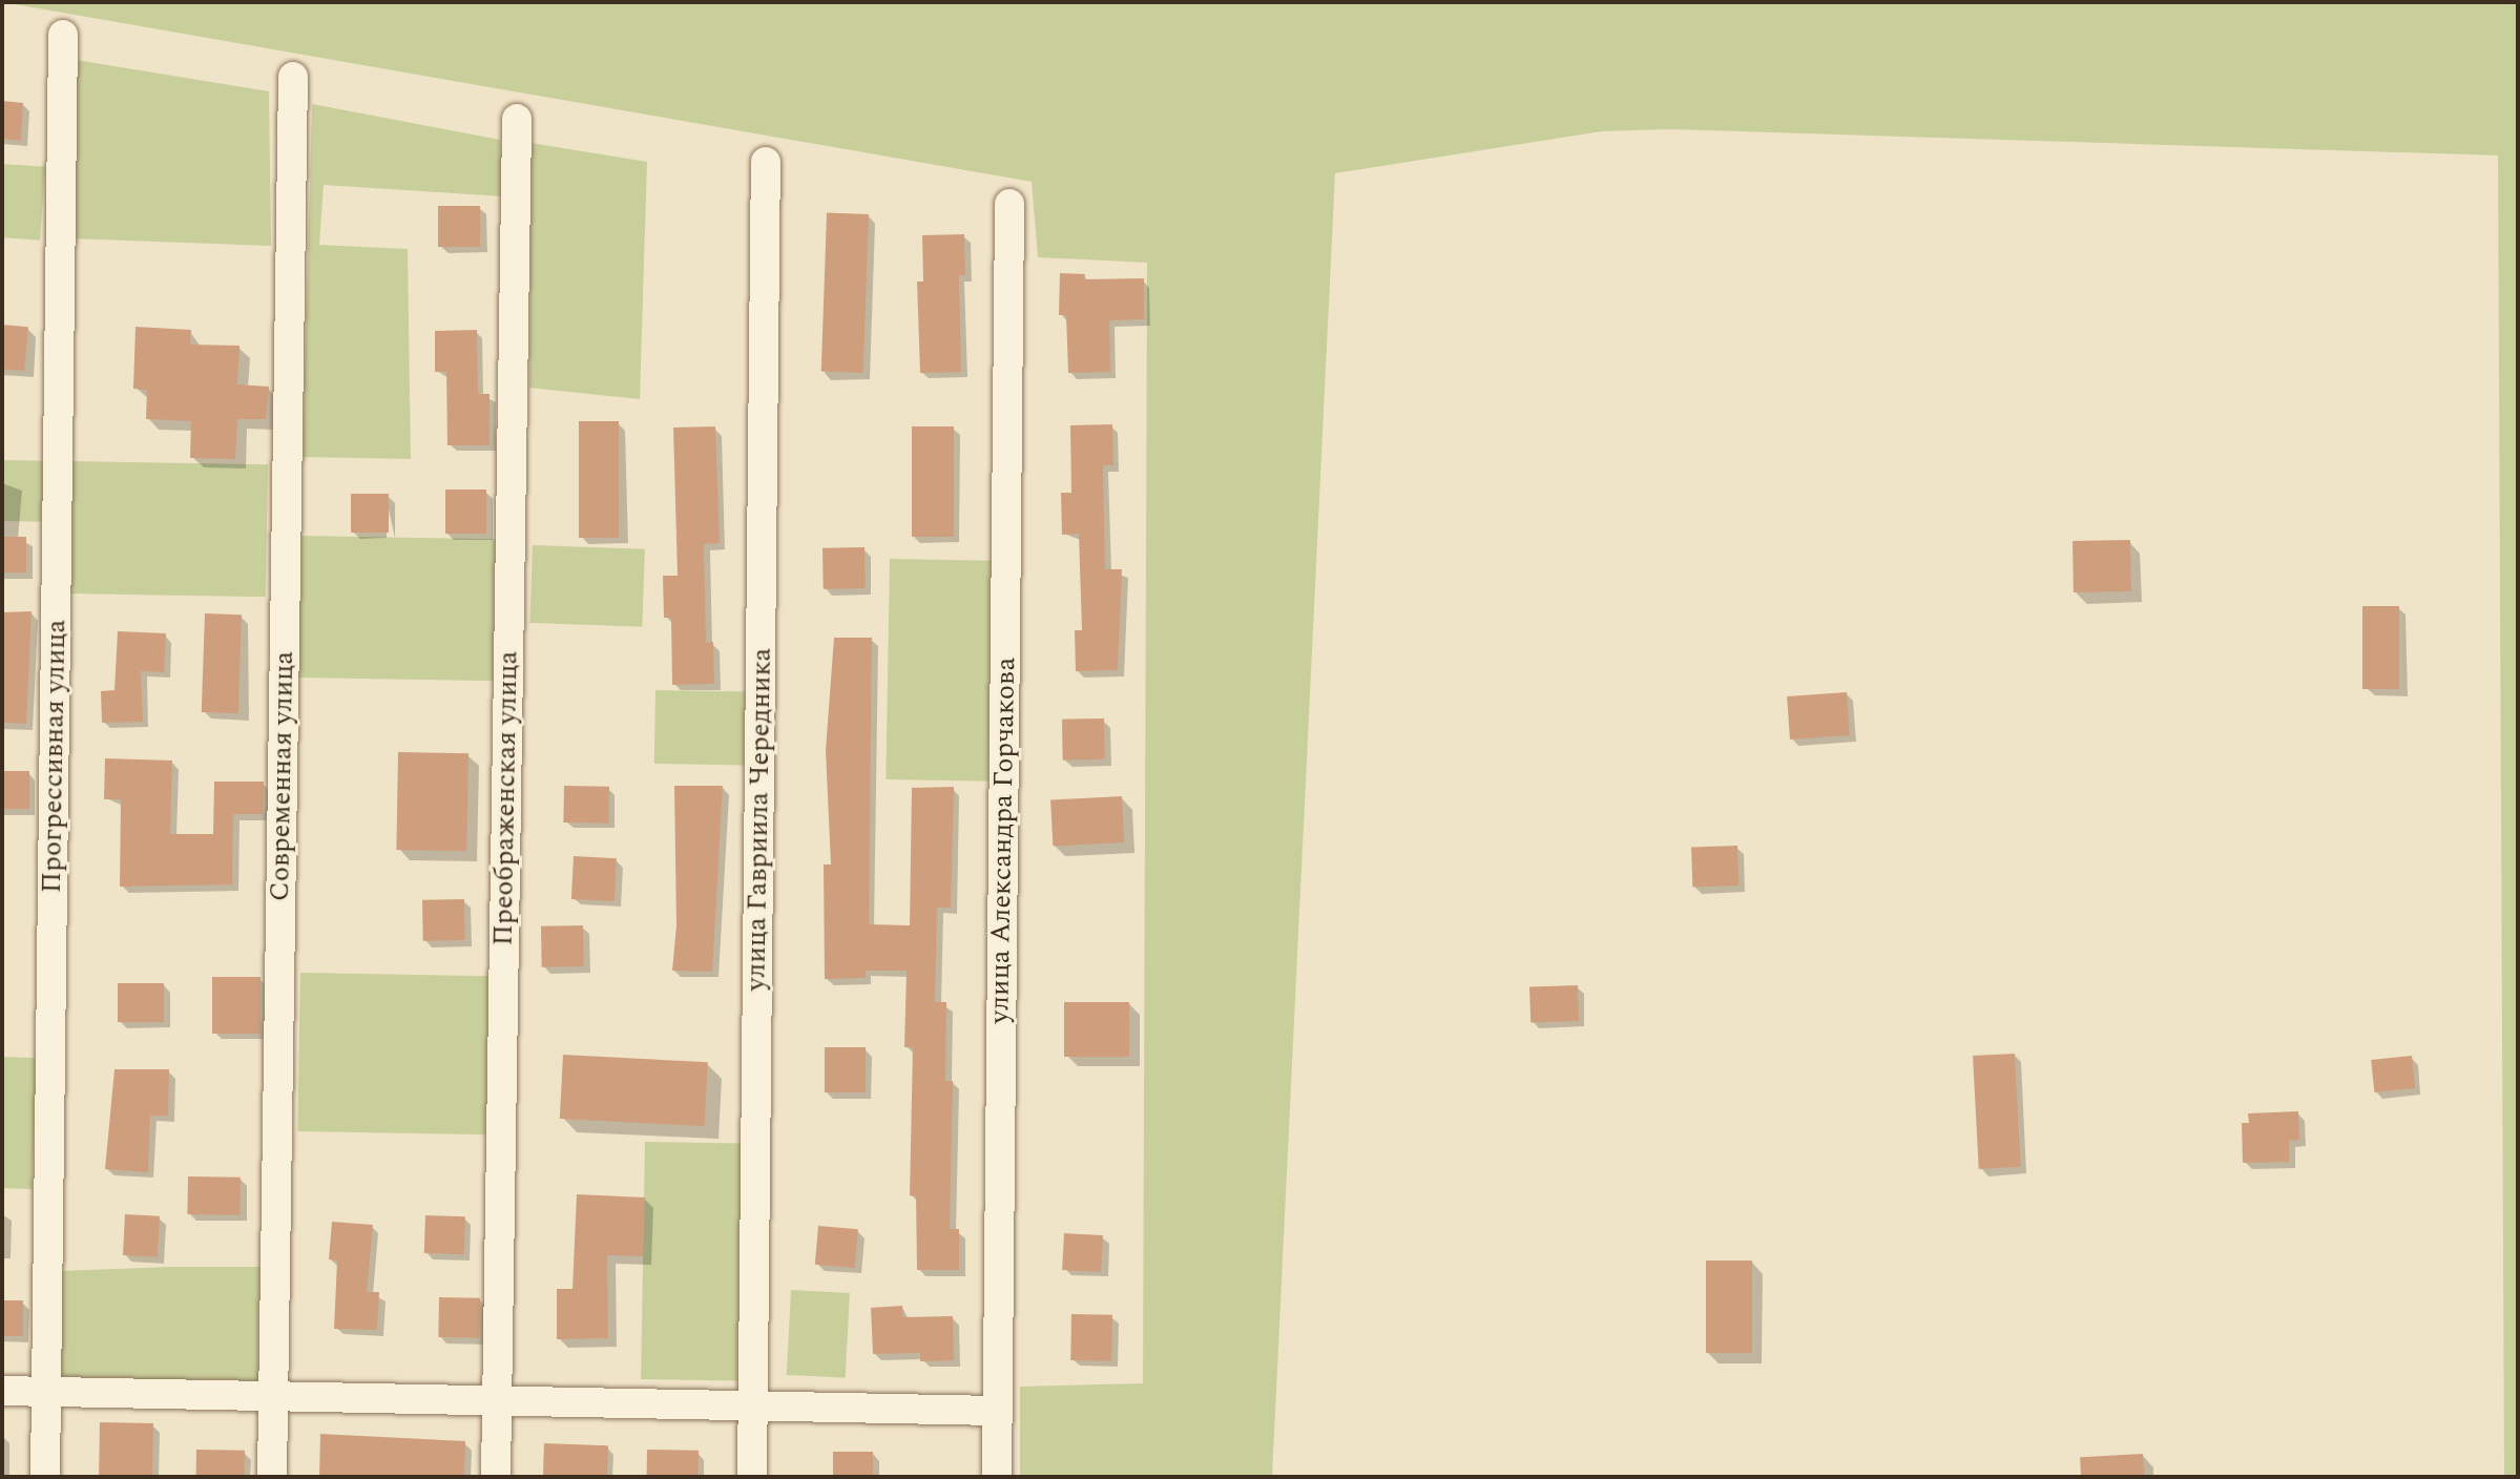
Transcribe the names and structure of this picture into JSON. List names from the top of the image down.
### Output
{
  "streets": {
    "street": [
      "Прогрессивная улица",
      "Современная улица",
      "Преображенская улица",
      "улица Гавриила Чередника",
      "улица Александра Горчакова"
    ]
  }
}
